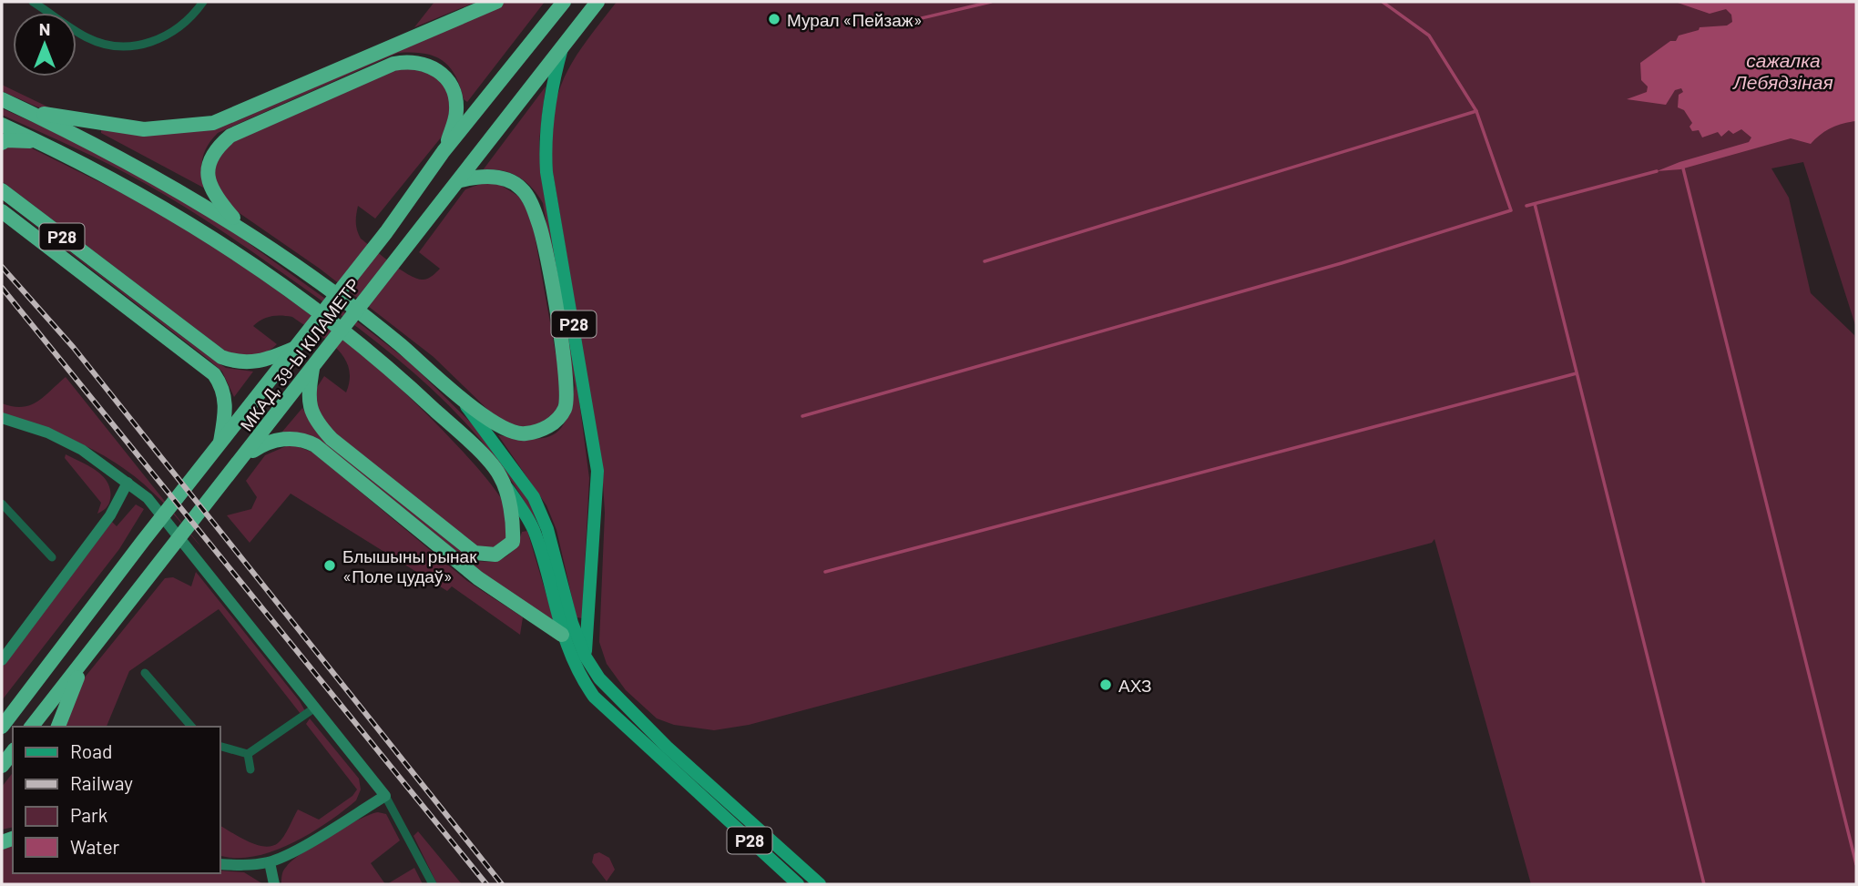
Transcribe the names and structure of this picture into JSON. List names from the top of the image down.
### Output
{
  "streets": {
    "highway": ["Р28", "МКАД, 39-Ы КІЛАМЕТР"]
  },
  "crossings": [
    ["Р28", "МКАД, 39-Ы КІЛАМЕТР"]
  ],
  "water": ["сажалка Лебядзіная"],
  "places": ["Мурал «Пейзаж»", "Блышыны рынак «Поле цудаў»", "АХЗ"],
  "legend": [
    "Road",
    "Railway",
    "Park",
    "Water"
  ],
  "north": "top"
}
